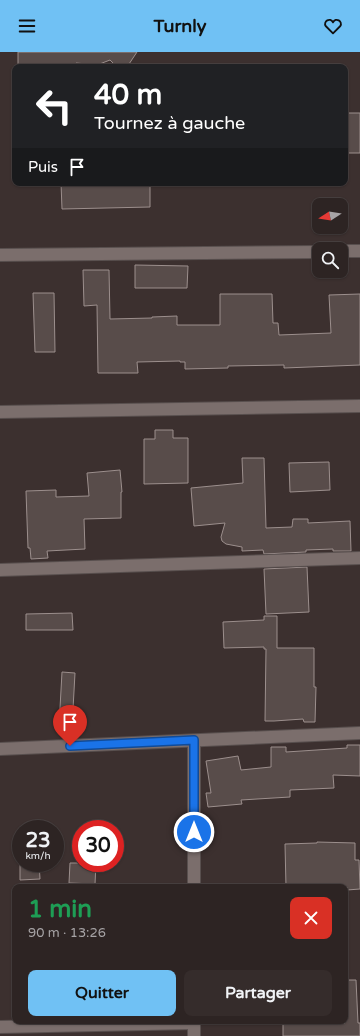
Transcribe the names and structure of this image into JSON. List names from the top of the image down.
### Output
{
  "north": "left",
  "page": {
    "header": "Turnly",
    "turn": ["40 m", "Tournez à gauche"],
    "then": "Puis",
    "speed": "23 km/h",
    "limit": "30",
    "heading": ["1 min", "90 m · 13:26"],
    "buttons": ["Quitter", "Partager"]
  }
}
